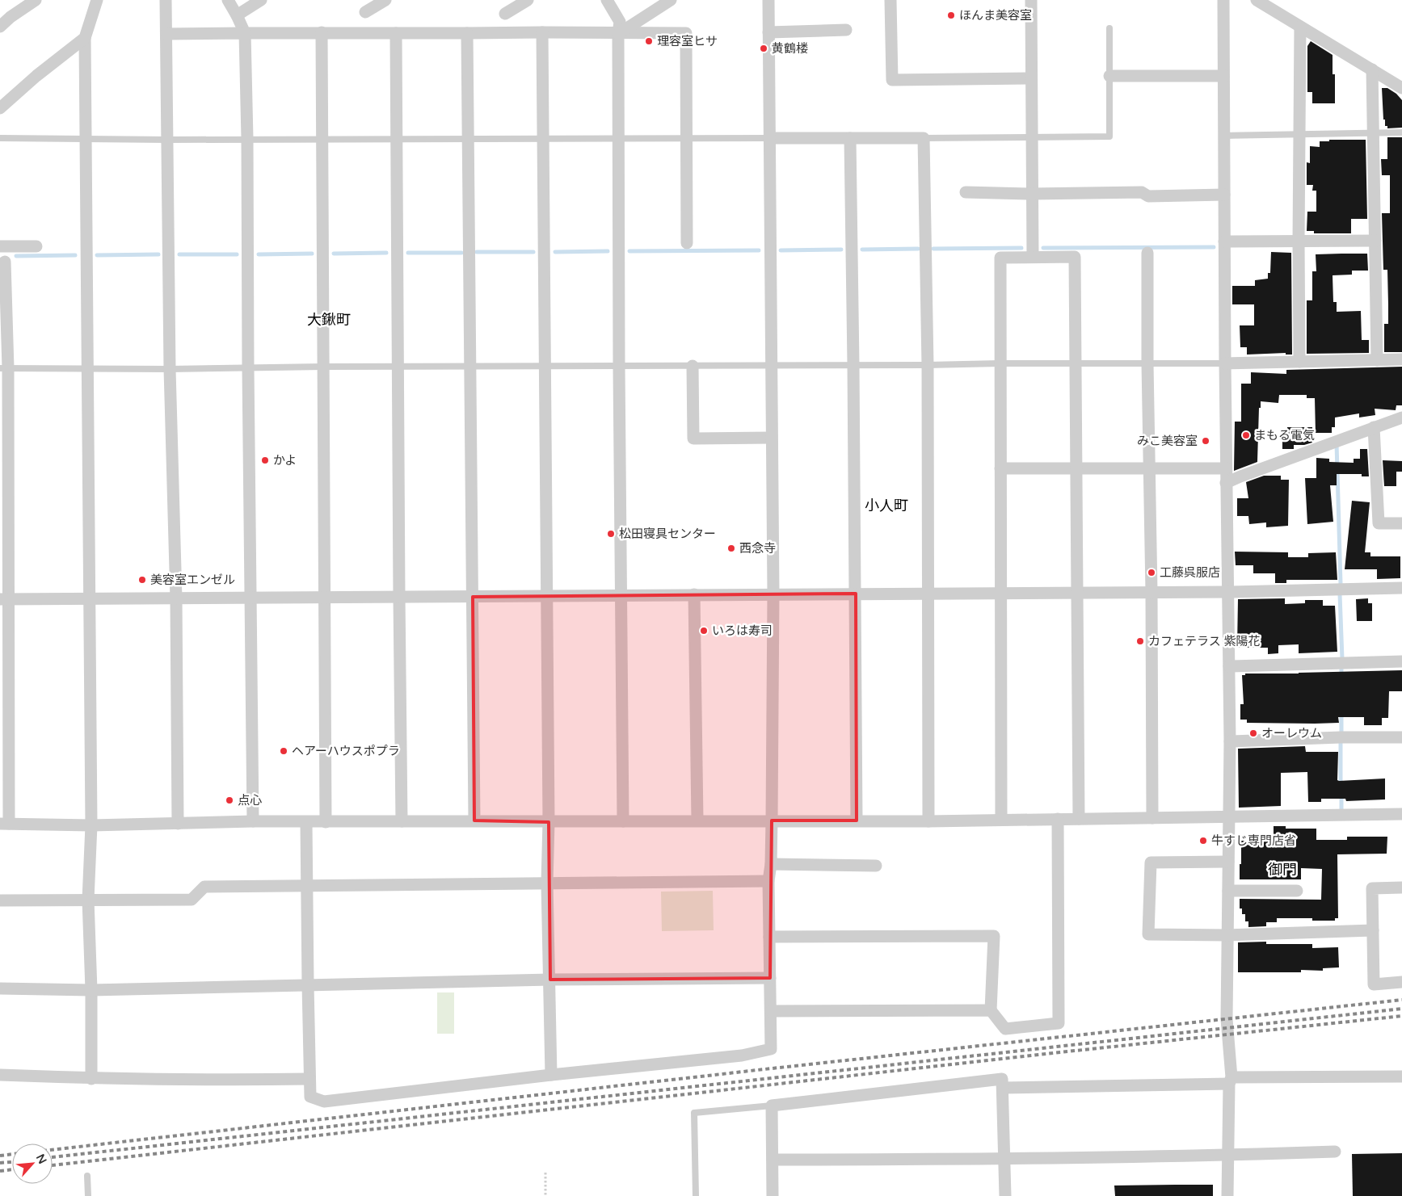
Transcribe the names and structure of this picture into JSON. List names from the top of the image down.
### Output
{
  "districts": ["大鍬町", "小人町", "御門"],
  "places": [
    "ほんま美容室",
    "理容室ヒサ",
    "黄鶴楼",
    "まもる電気",
    "みこ美容室",
    "かよ",
    "松田寝具センター",
    "西念寺",
    "工藤呉服店",
    "美容室エンゼル",
    "いろは寿司",
    "カフェテラス 紫陽花",
    "オーレウム",
    "ヘアーハウスポプラ",
    "点心",
    "牛すじ専門店省"
  ],
  "north": "top right"
}
